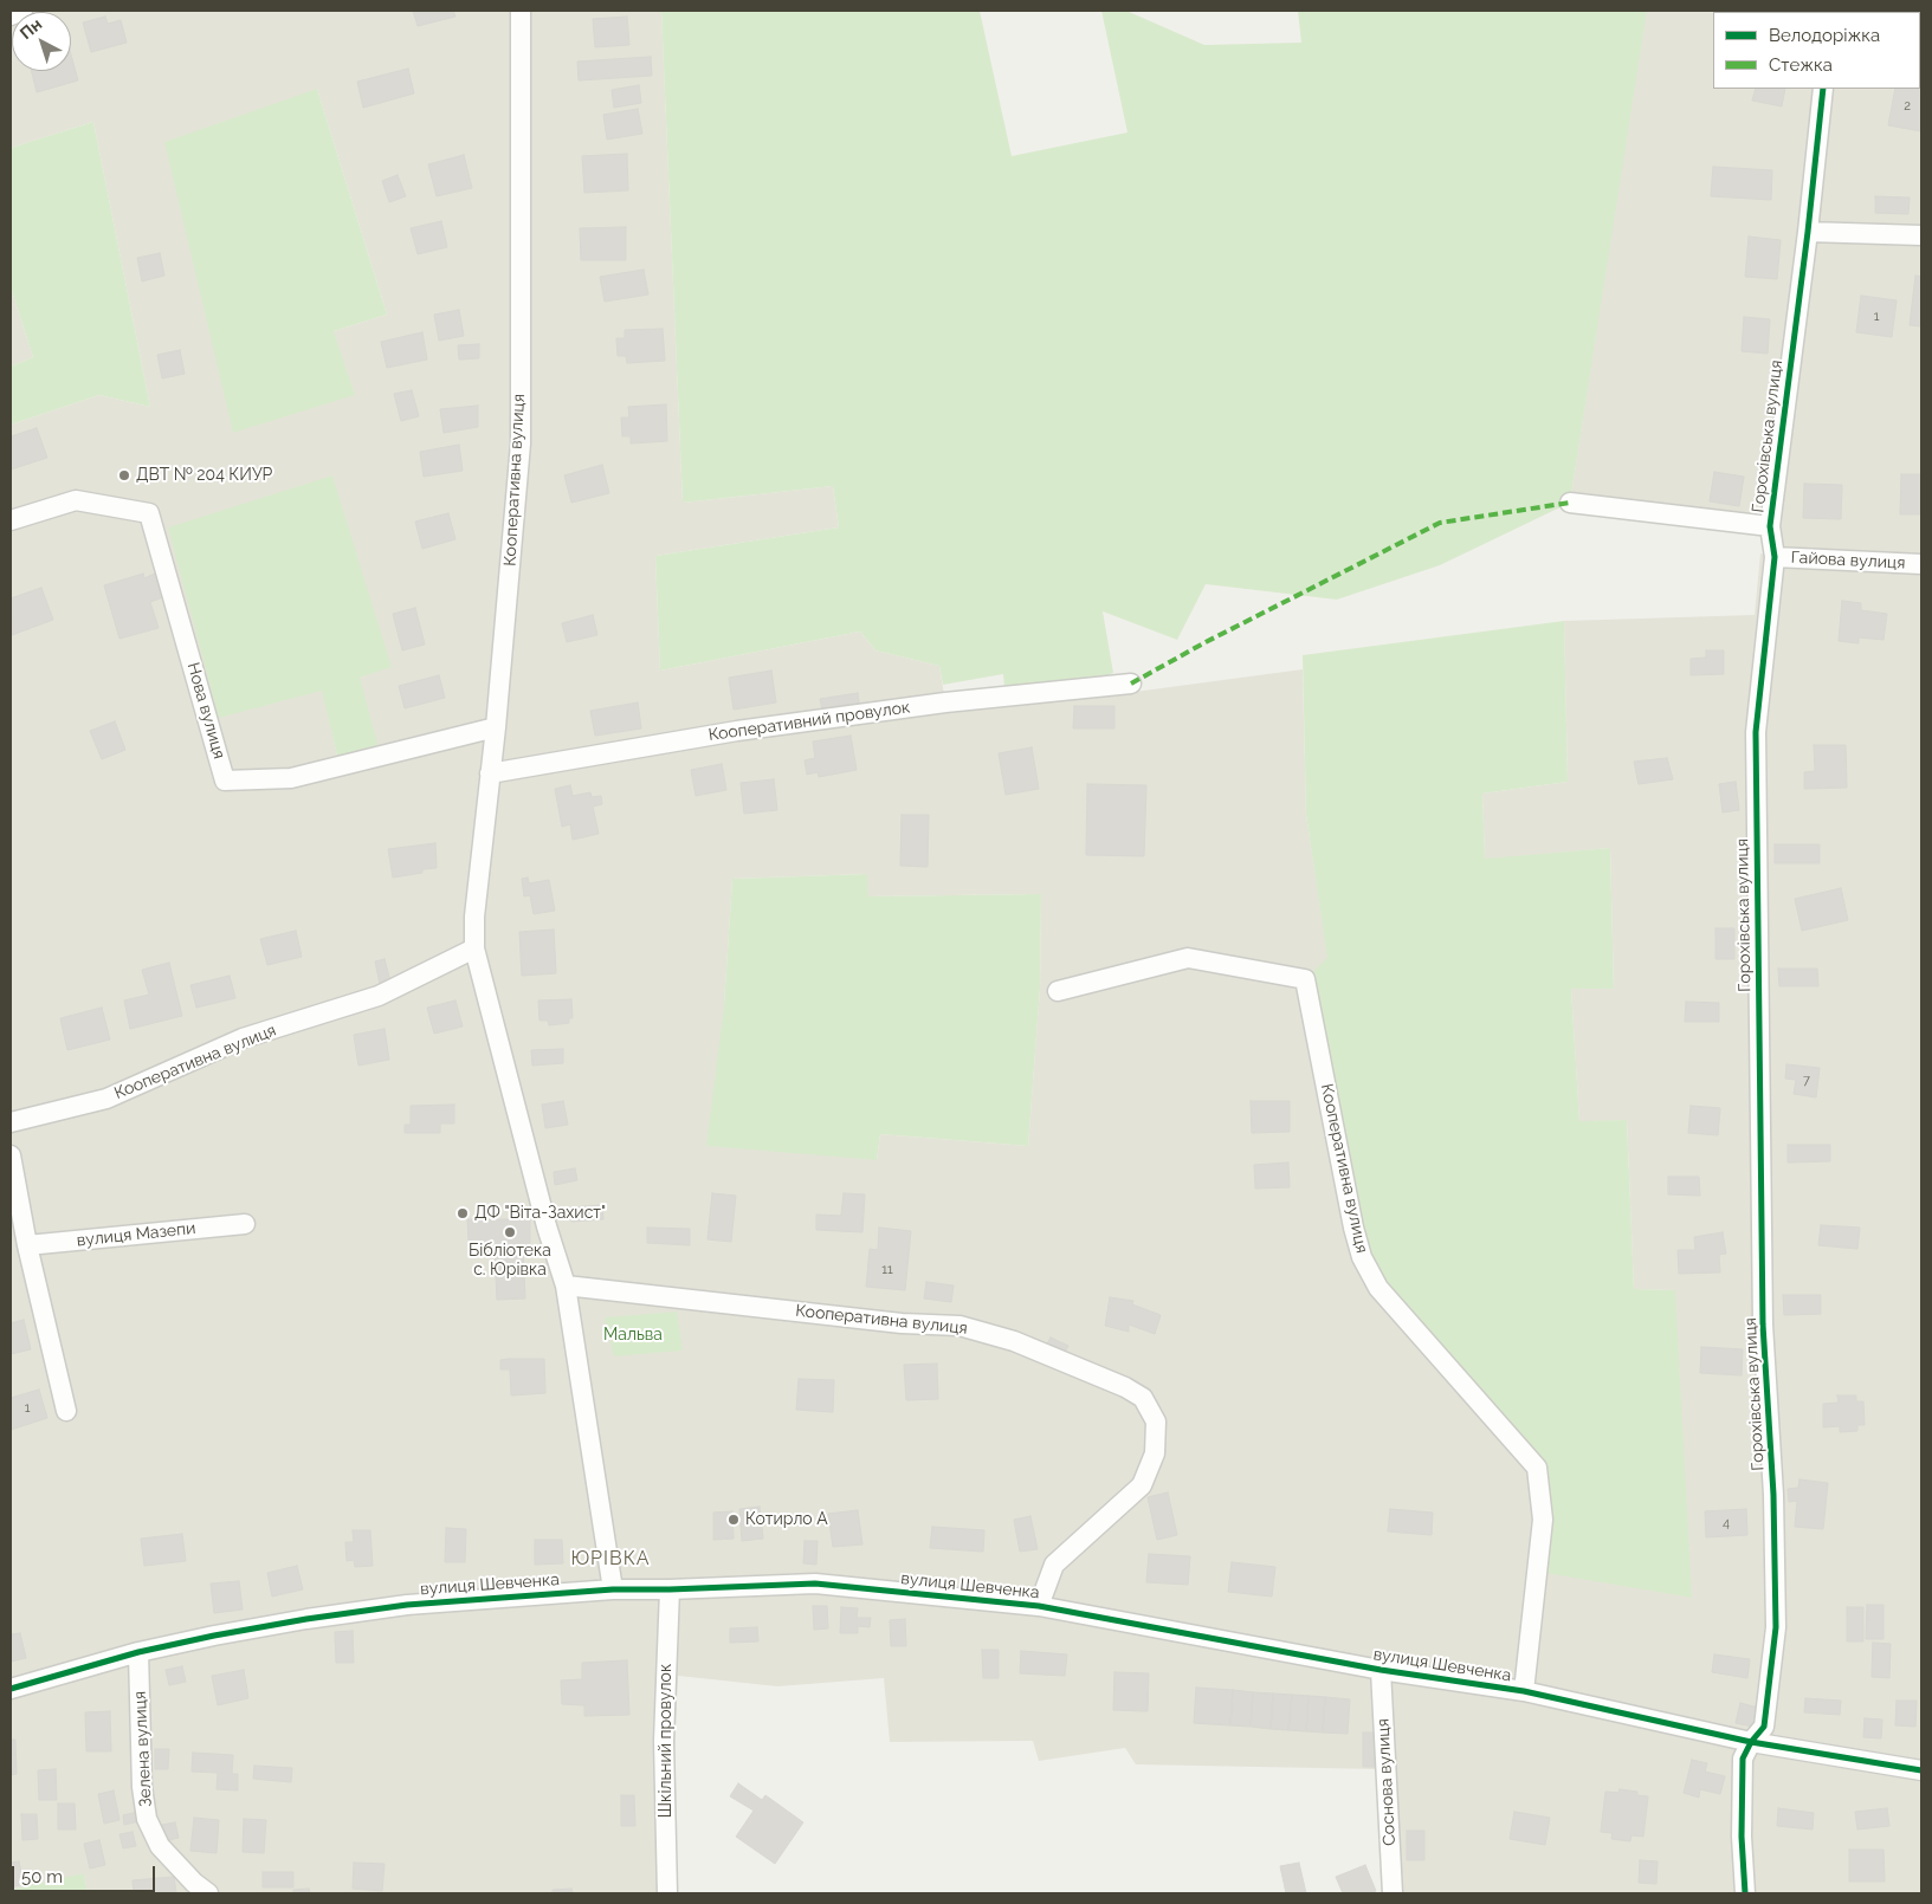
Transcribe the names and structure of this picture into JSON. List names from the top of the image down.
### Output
{
  "streets": {
    "street": [
      "Горохівська вулиця",
      "Кооперативна вулиця",
      "Гайова вулиця",
      "Нова вулиця",
      "Кооперативний провулок",
      "вулиця Мазепи",
      "вулиця Шевченка",
      "Шкільний провулок",
      "Зелена вулиця",
      "Соснова вулиця"
    ]
  },
  "crossings": [
    ["Горохівська вулиця", "Гайова вулиця"],
    ["Горохівська вулиця", "вулиця Шевченка"],
    ["Кооперативна вулиця", "Нова вулиця"],
    ["Кооперативна вулиця", "Кооперативний провулок"],
    ["Кооперативна вулиця", "вулиця Шевченка"],
    ["вулиця Шевченка", "Шкільний провулок"],
    ["вулиця Шевченка", "Зелена вулиця"],
    ["вулиця Шевченка", "Соснова вулиця"]
  ],
  "districts": ["ЮРІВКА"],
  "parks": ["Мальва"],
  "places": [
    "ДВТ № 204 КИУР",
    "ДФ \"Віта-Захист\"",
    "Бібліотека с. Юрівка",
    "Котирло А"
  ],
  "house_numbers": [
    "2",
    "1",
    "7",
    "11",
    "1",
    "4"
  ],
  "legend": ["Велодоріжка", "Стежка"],
  "scale_bar": "50 m",
  "north": "top left"
}
